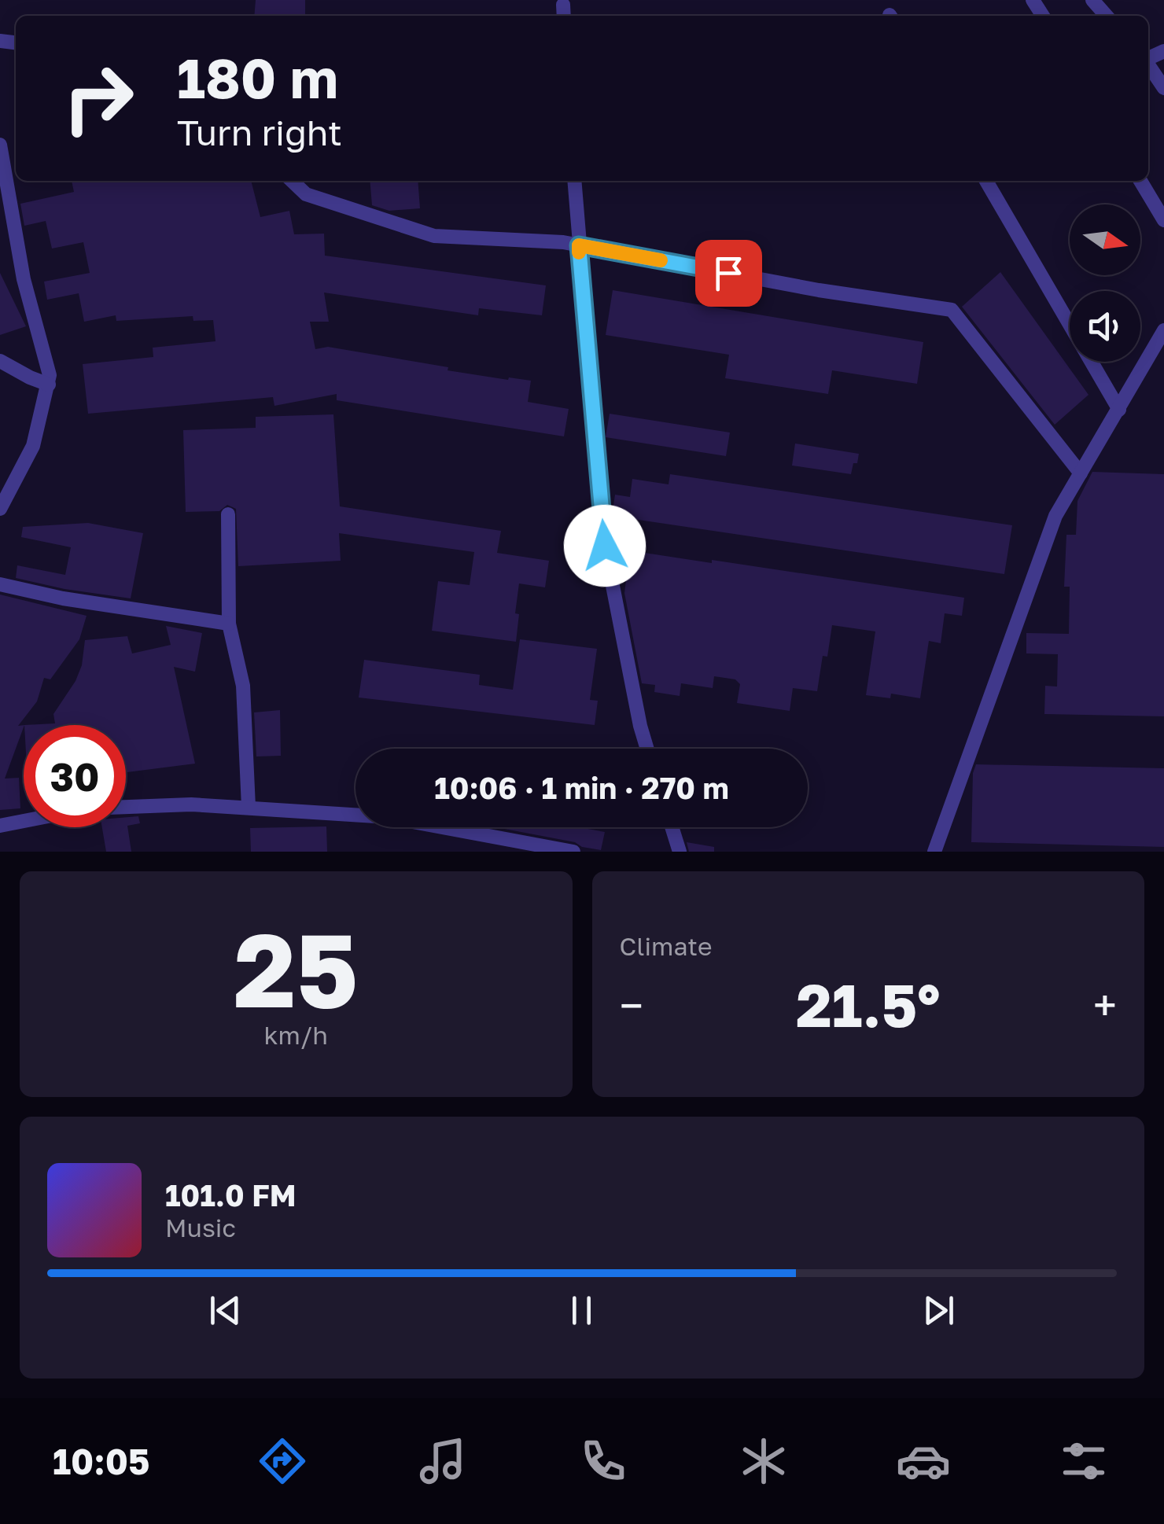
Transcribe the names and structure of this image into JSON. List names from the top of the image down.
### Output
{
  "north": "right",
  "page": {
    "turn": ["180 m", "Turn right"],
    "limit": "30",
    "trip": "10:06 · 1 min · 270 m",
    "tile": [
      ["25", "km/h"],
      "Climate"
    ],
    "heat": ["−", "21.5°", "+"],
    "song": ["101.0 FM", "Music"],
    "tabs": "10:05"
  }
}
